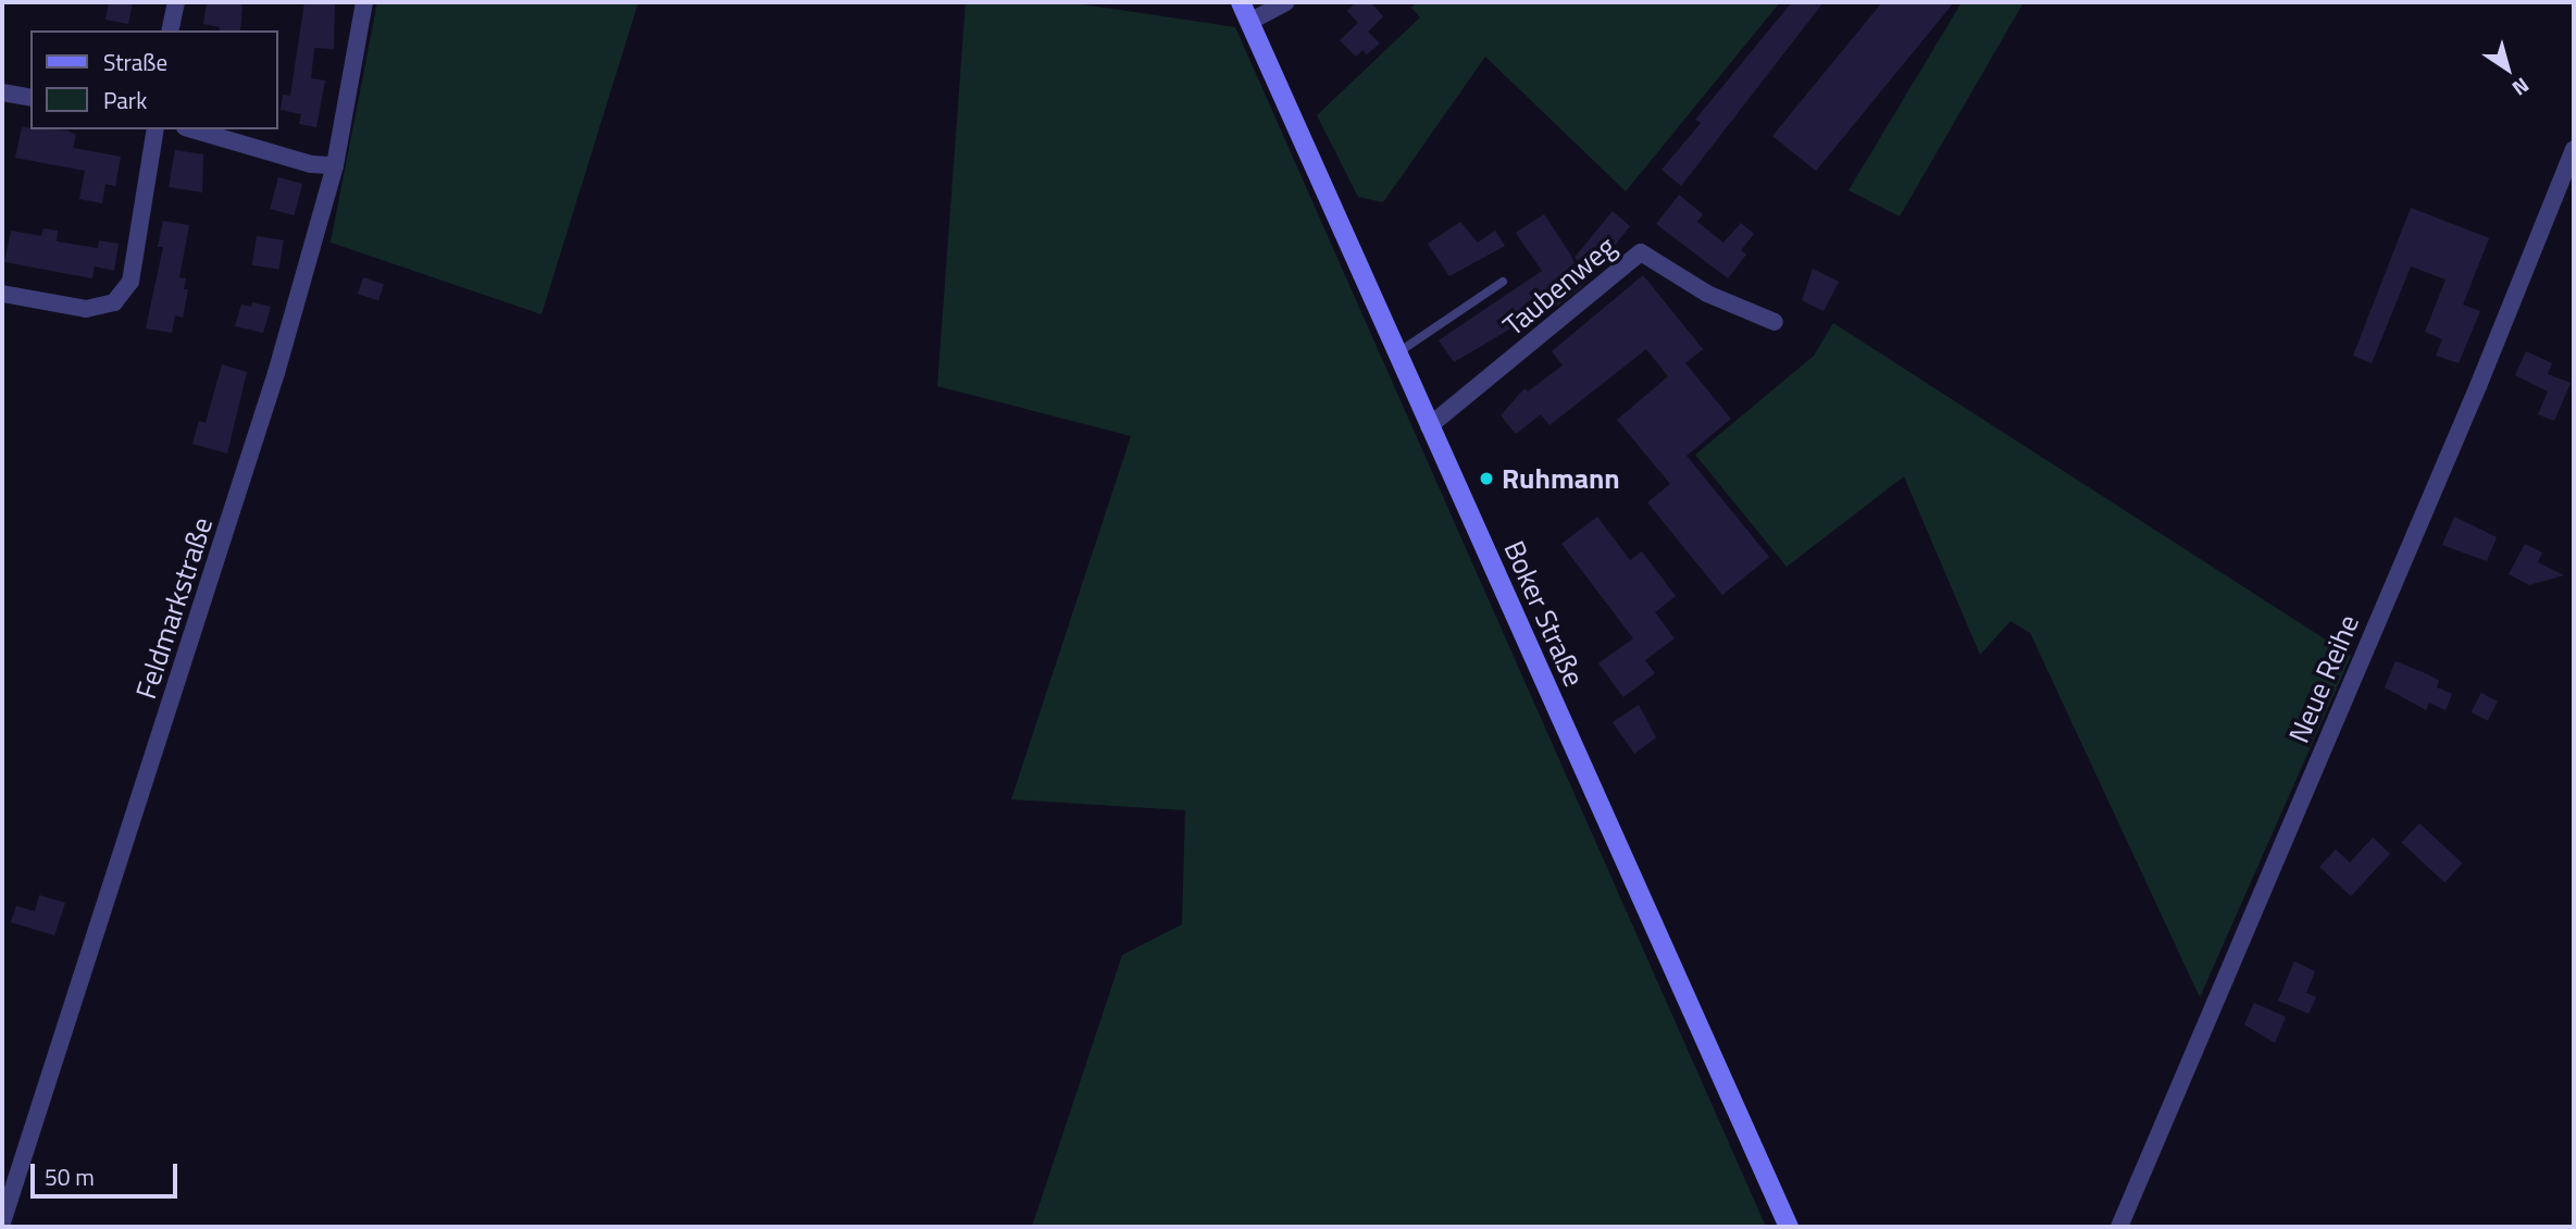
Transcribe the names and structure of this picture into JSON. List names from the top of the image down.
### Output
{
  "streets": {
    "main road": ["Boker Straße"],
    "street": ["Taubenweg", "Feldmarkstraße", "Neue Reihe"]
  },
  "crossings": [
    ["Taubenweg", "Boker Straße"]
  ],
  "places": ["Ruhmann"],
  "legend": ["Straße", "Park"],
  "scale_bar": "50 m",
  "north": "bottom right"
}
